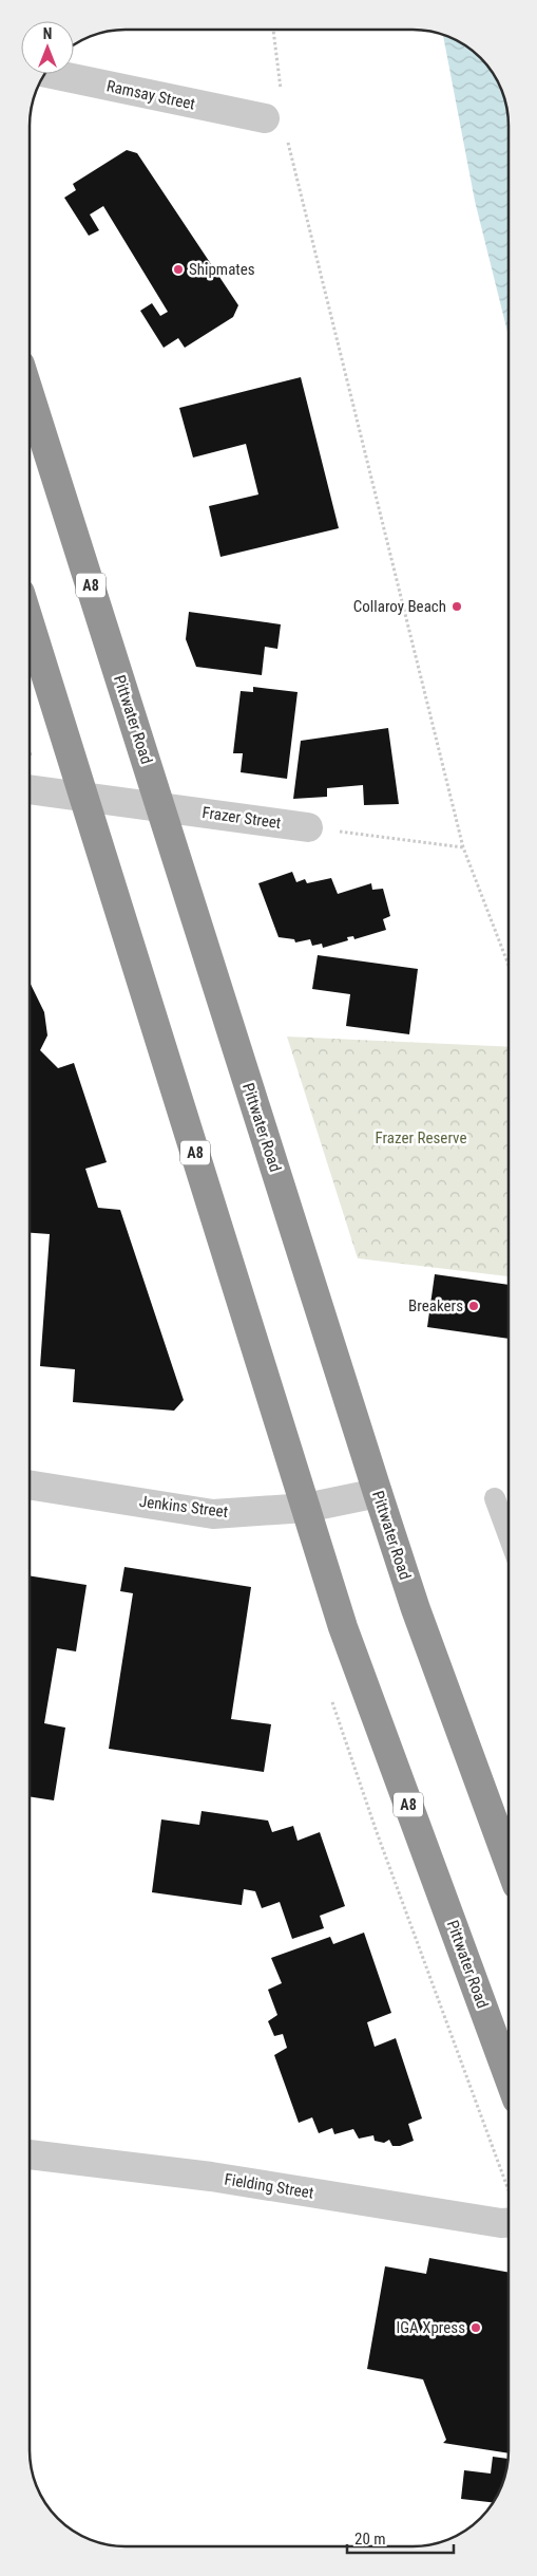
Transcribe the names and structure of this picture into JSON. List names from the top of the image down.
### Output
{
  "streets": {
    "highway": ["A8", "Pittwater Road"],
    "street": [
      "Ramsay Street",
      "Frazer Street",
      "Jenkins Street",
      "Fielding Street"
    ]
  },
  "crossings": [
    ["Pittwater Road", "Frazer Street"],
    ["Pittwater Road", "Jenkins Street"]
  ],
  "parks": ["Frazer Reserve"],
  "places": [
    "Shipmates",
    "Collaroy Beach",
    "Breakers",
    "IGA Xpress"
  ],
  "scale_bar": "20 m",
  "north": "top"
}
